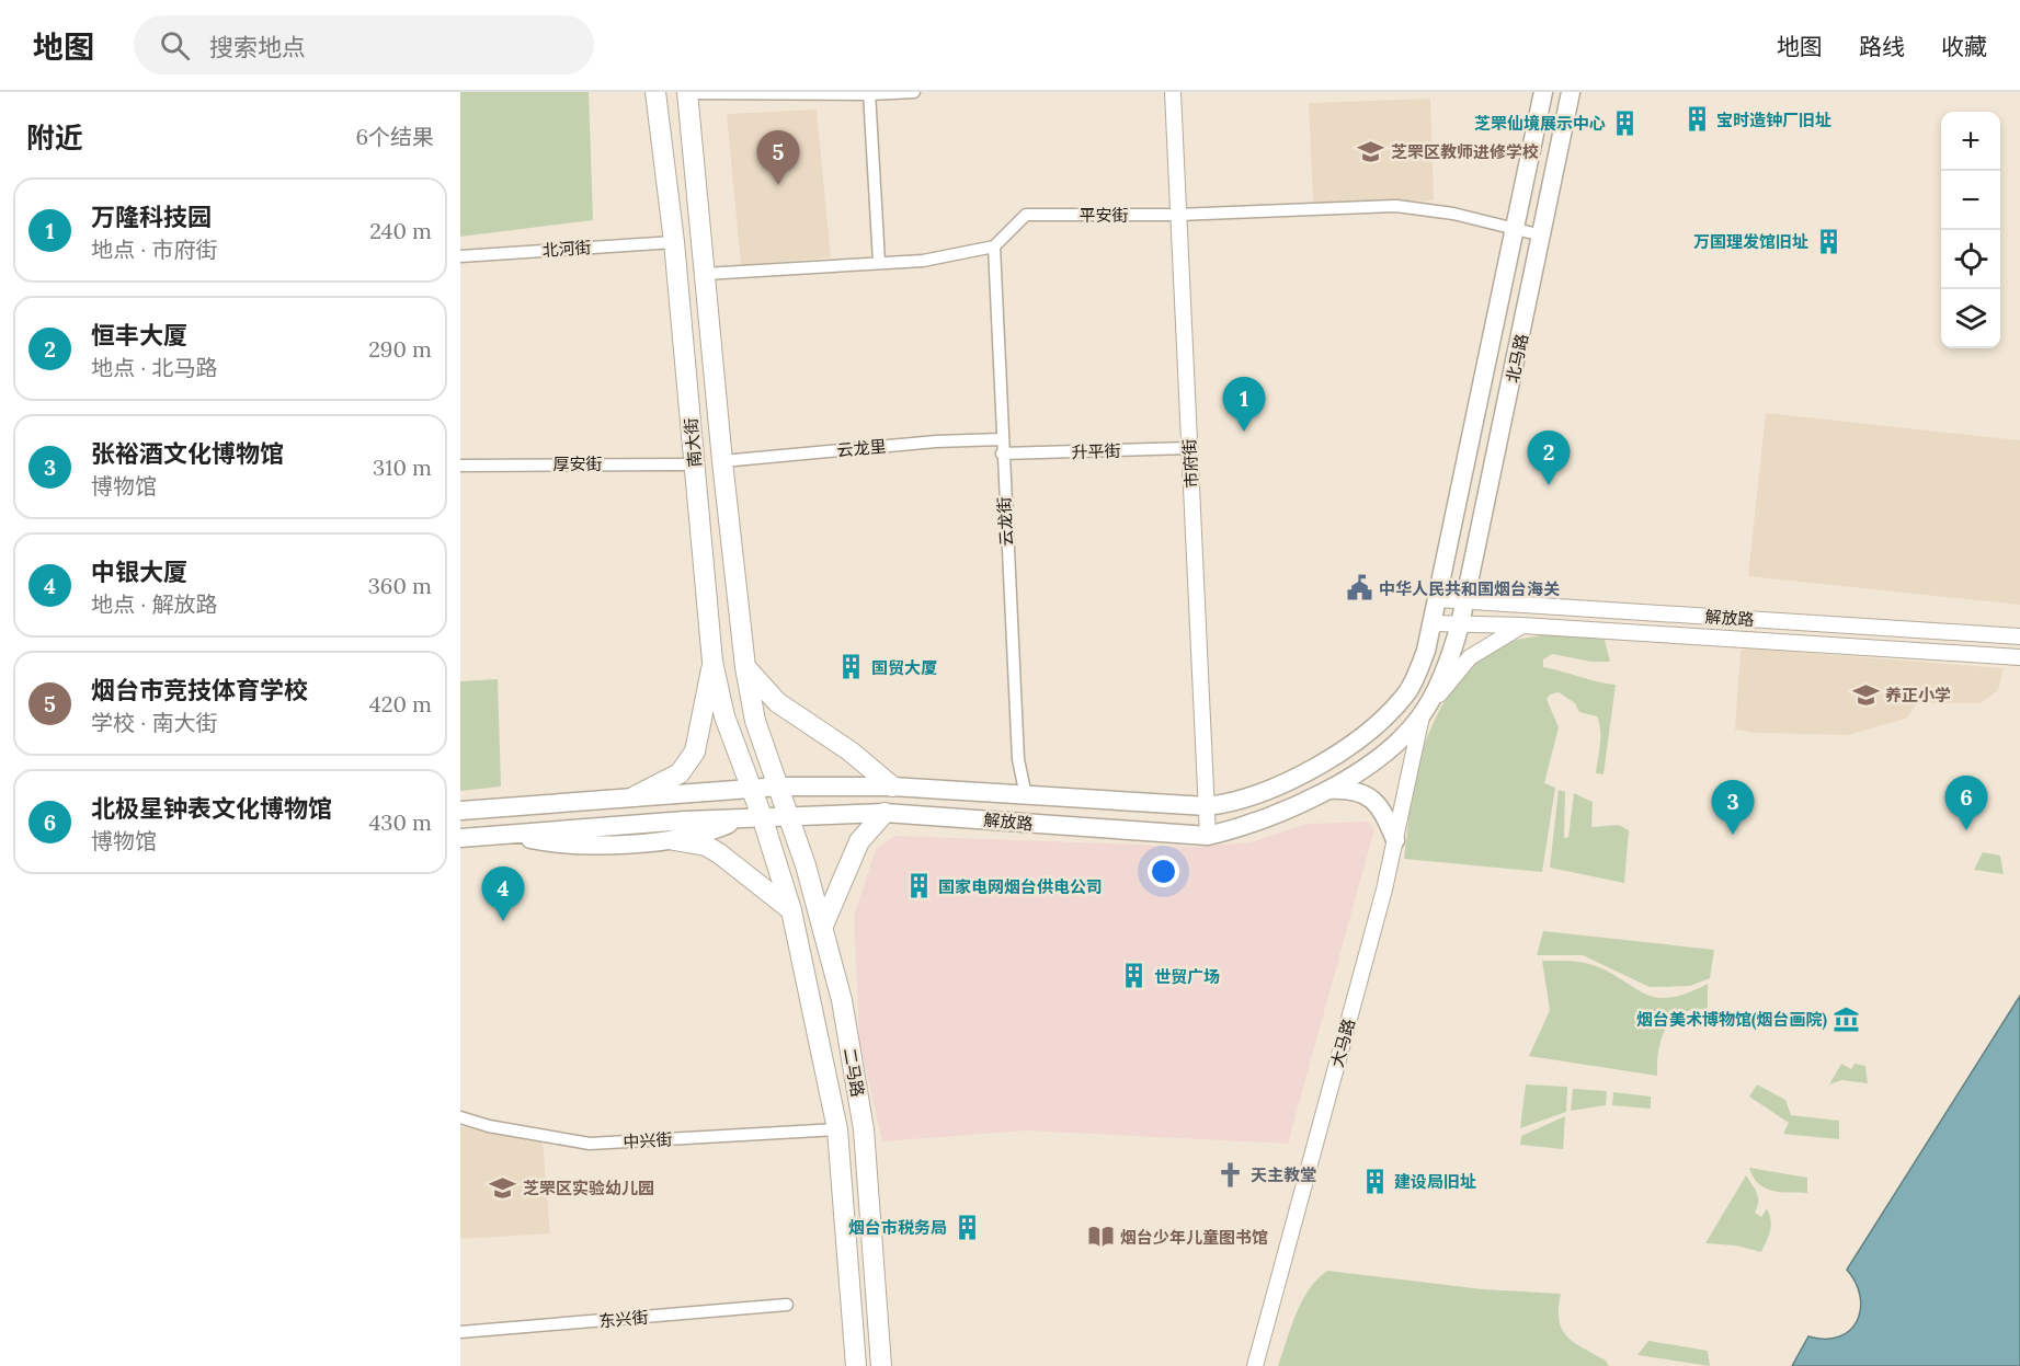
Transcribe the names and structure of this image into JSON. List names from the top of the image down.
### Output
{
  "streets": {
    "main road": [
      "北马路",
      "南大街",
      "解放路",
      "二马路"
    ],
    "street": [
      "平安街",
      "北河街",
      "云龙里",
      "升平街",
      "厚安街",
      "市府街",
      "云龙街",
      "大马路",
      "中兴街",
      "东兴街"
    ]
  },
  "crossings": [
    ["平安街", "北马路"],
    ["平安街", "市府街"],
    ["平安街", "云龙街"],
    ["北河街", "南大街"],
    ["北马路", "解放路"],
    ["南大街", "云龙里"],
    ["南大街", "厚安街"],
    ["南大街", "解放路"],
    ["南大街", "二马路"],
    ["云龙里", "云龙街"],
    ["升平街", "市府街"],
    ["升平街", "云龙街"],
    ["市府街", "解放路"],
    ["云龙街", "解放路"],
    ["解放路", "大马路"],
    ["解放路", "二马路"],
    ["二马路", "中兴街"]
  ],
  "places": {
    "building": [
      "宝时造钟厂旧址",
      "芝罘仙境展示中心",
      "万国理发馆旧址",
      "国贸大厦",
      "国家电网烟台供电公司",
      "世贸广场",
      "建设局旧址",
      "烟台市税务局"
    ],
    "school or university": ["芝罘区教师进修学校", "养正小学", "芝罘区实验幼儿园"],
    "public building": ["中华人民共和国烟台海关"],
    "museum": ["烟台美术博物馆(烟台画院)"],
    "church": ["天主教堂"],
    "library": ["烟台少年儿童图书馆"]
  },
  "page": {
    "header": "地图",
    "search": "搜索地点",
    "nav": ["地图", "路线", "收藏"],
    "heading": ["附近", "6个结果"],
    "map_buttons": ["+", "−"],
    "pins": [
      "5",
      "1",
      "2",
      "6",
      "3",
      "4"
    ],
    "list": [
      {
        "mark": "1",
        "name": "万隆科技园",
        "note": "地点 · 市府街",
        "value": "240 m"
      },
      {
        "mark": "2",
        "name": "恒丰大厦",
        "note": "地点 · 北马路",
        "value": "290 m"
      },
      {
        "mark": "3",
        "name": "张裕酒文化博物馆",
        "note": "博物馆",
        "value": "310 m"
      },
      {
        "mark": "4",
        "name": "中银大厦",
        "note": "地点 · 解放路",
        "value": "360 m"
      },
      {
        "mark": "5",
        "name": "烟台市竞技体育学校",
        "note": "学校 · 南大街",
        "value": "420 m"
      },
      {
        "mark": "6",
        "name": "北极星钟表文化博物馆",
        "note": "博物馆",
        "value": "430 m"
      }
    ]
  }
}
